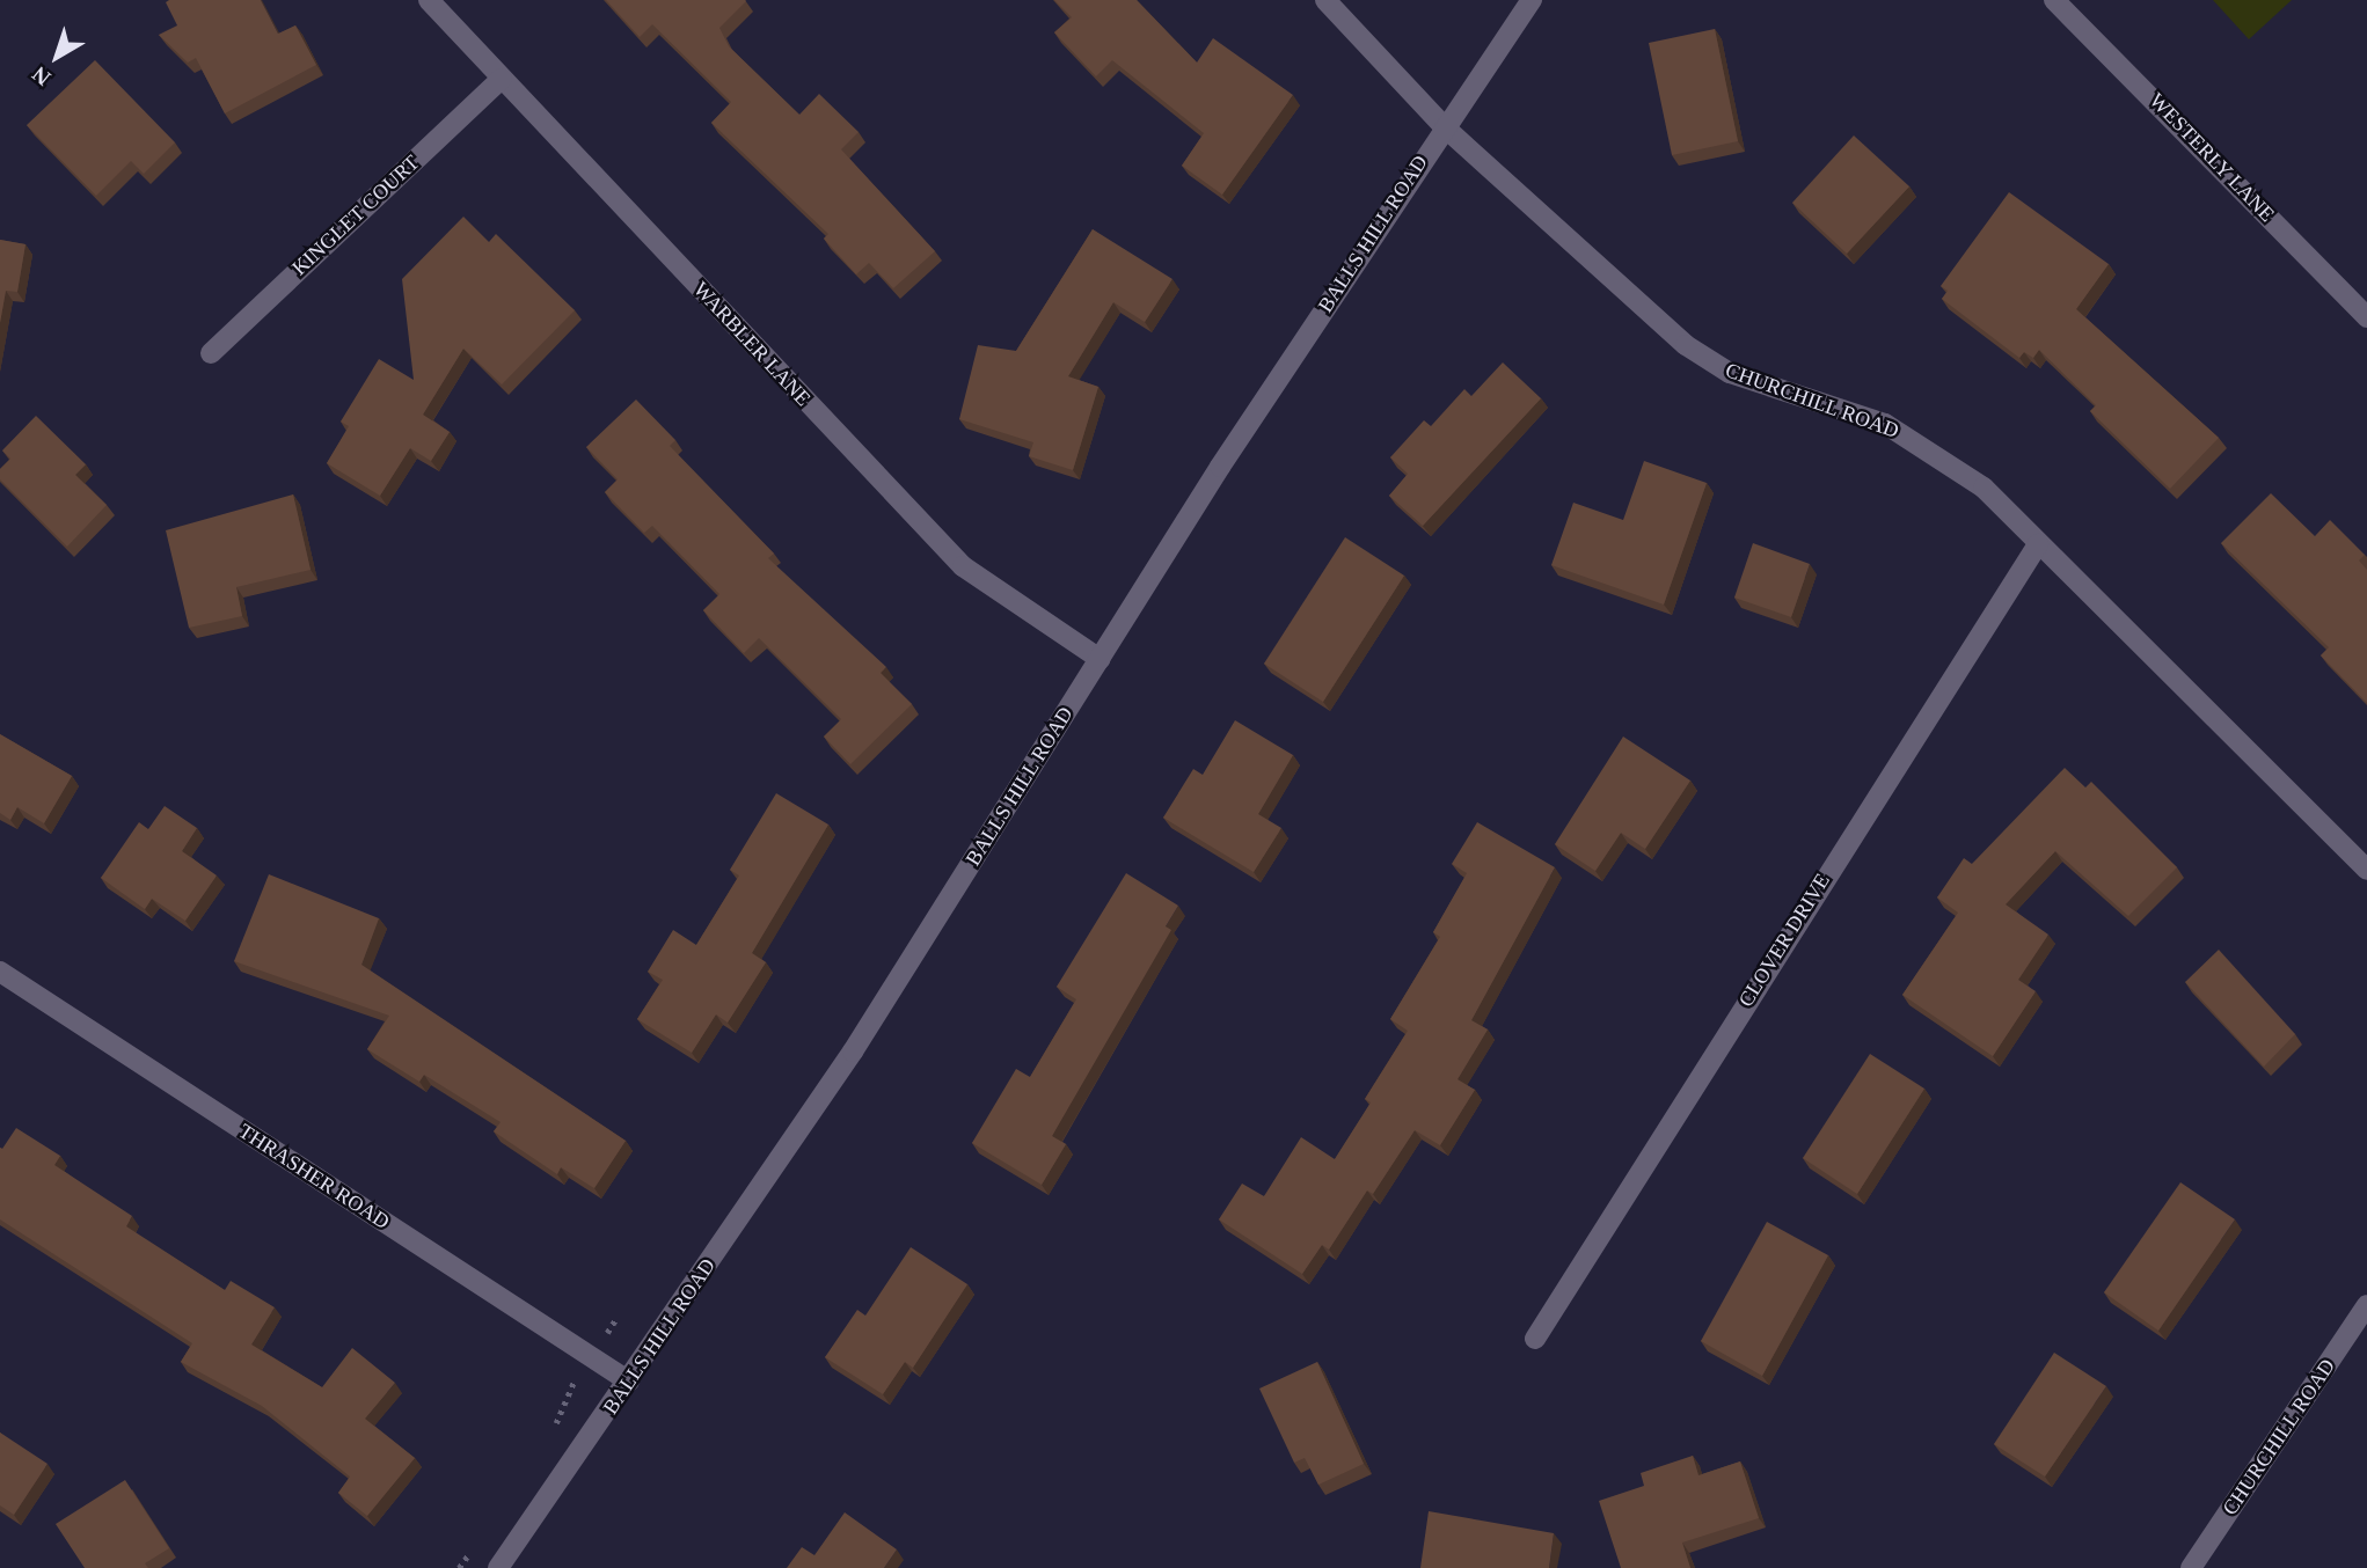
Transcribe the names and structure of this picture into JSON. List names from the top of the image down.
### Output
{
  "streets": {
    "street": [
      "WESTERLY LANE",
      "KINGLET COURT",
      "BALLS HILL ROAD",
      "WARBLER LANE",
      "CHURCHILL ROAD",
      "CLOVER DRIVE",
      "THRASHER ROAD"
    ]
  },
  "crossings": [
    ["KINGLET COURT", "WARBLER LANE"],
    ["BALLS HILL ROAD", "WARBLER LANE"],
    ["BALLS HILL ROAD", "CHURCHILL ROAD"],
    ["BALLS HILL ROAD", "THRASHER ROAD"],
    ["CHURCHILL ROAD", "CLOVER DRIVE"]
  ],
  "north": "bottom left"
}
